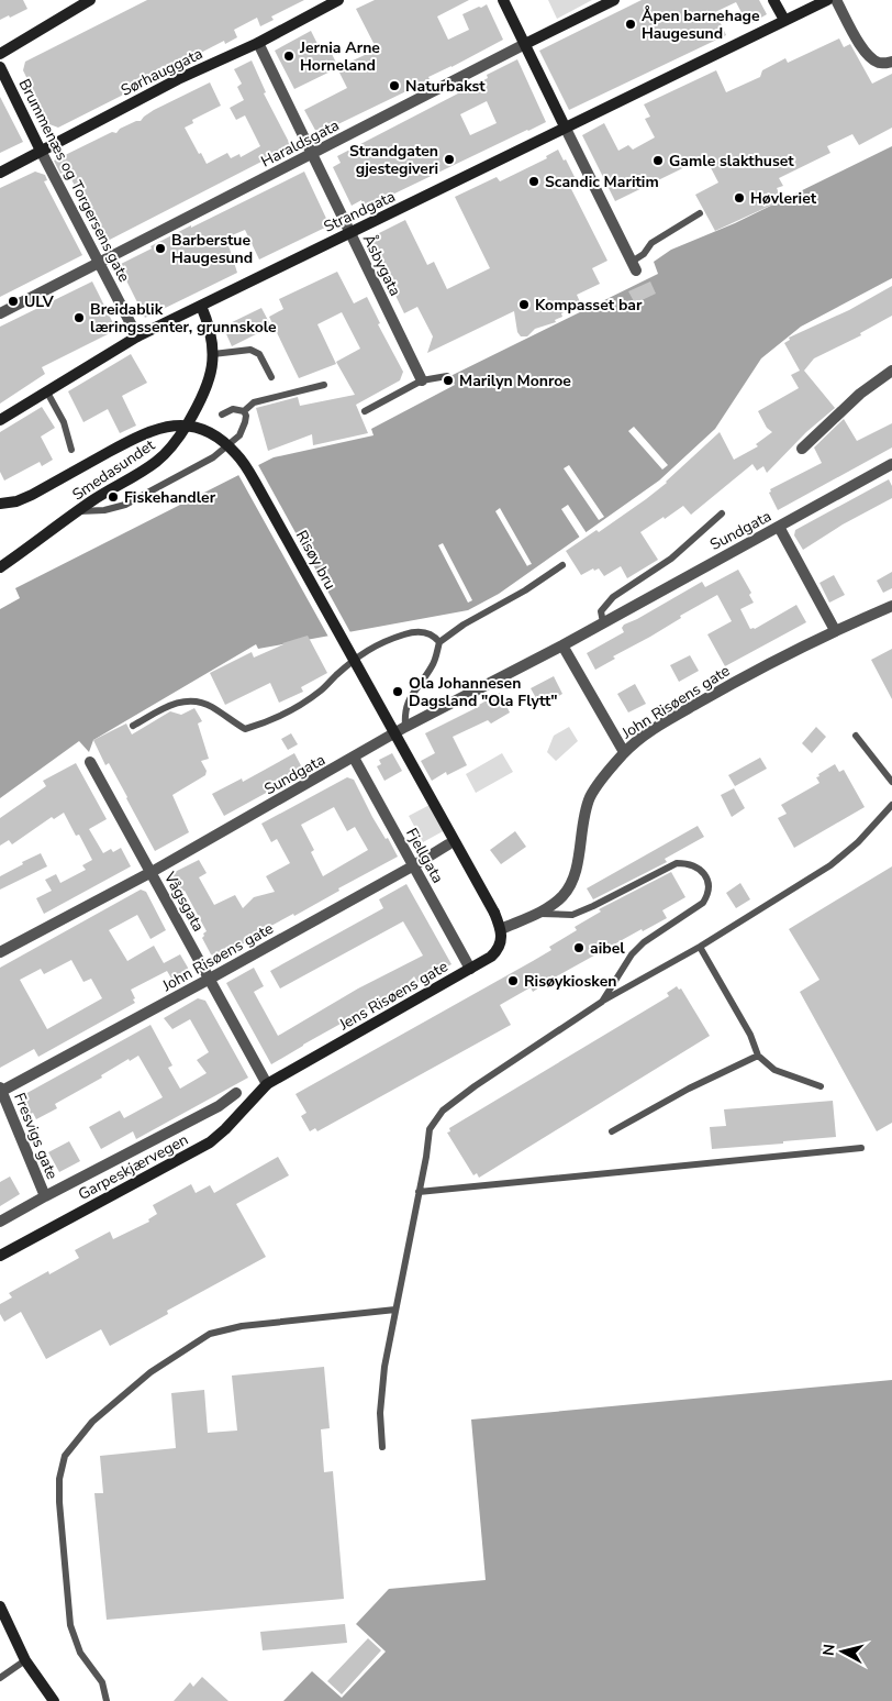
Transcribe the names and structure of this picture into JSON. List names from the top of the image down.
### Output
{
  "streets": {
    "street": [
      "Sørhauggata",
      "Haraldsgata",
      "Brummenæs og Torgersens gate",
      "Strandgata",
      "Åsbygata",
      "Smedasundet",
      "Sundgata",
      "Risøy bru",
      "John Risøens gate",
      "Fjellgata",
      "Vågsgata",
      "Jens Risøens gate",
      "Fresvigs gate",
      "Garpeskjærvegen"
    ]
  },
  "crossings": [
    ["Sørhauggata", "Brummenæs og Torgersens gate"],
    ["Sørhauggata", "Åsbygata"],
    ["Haraldsgata", "Brummenæs og Torgersens gate"],
    ["Haraldsgata", "Åsbygata"],
    ["Brummenæs og Torgersens gate", "Strandgata"],
    ["Strandgata", "Åsbygata"],
    ["Strandgata", "Smedasundet"],
    ["Sundgata", "Fjellgata"],
    ["Sundgata", "Vågsgata"],
    ["Risøy bru", "John Risøens gate"],
    ["Risøy bru", "Jens Risøens gate"],
    ["John Risøens gate", "Fjellgata"],
    ["John Risøens gate", "Vågsgata"],
    ["John Risøens gate", "Jens Risøens gate"],
    ["John Risøens gate", "Fresvigs gate"],
    ["Fjellgata", "Jens Risøens gate"],
    ["Vågsgata", "Jens Risøens gate"],
    ["Vågsgata", "Garpeskjærvegen"],
    ["Jens Risøens gate", "Garpeskjærvegen"]
  ],
  "places": [
    "Åpen barnehage Haugesund",
    "Jernia Arne Horneland",
    "Naturbakst",
    "Strandgaten gjestegiveri",
    "Gamle slakthuset",
    "Scandic Maritim",
    "Høvleriet",
    "Barberstue Haugesund",
    "ULV",
    "Kompasset bar",
    "Breidablik læringssenter, grunnskole",
    "Marilyn Monroe",
    "Fiskehandler",
    "Ola Johannesen Dagsland \"Ola Flytt\"",
    "aibel",
    "Risøykiosken"
  ],
  "north": "left"
}
